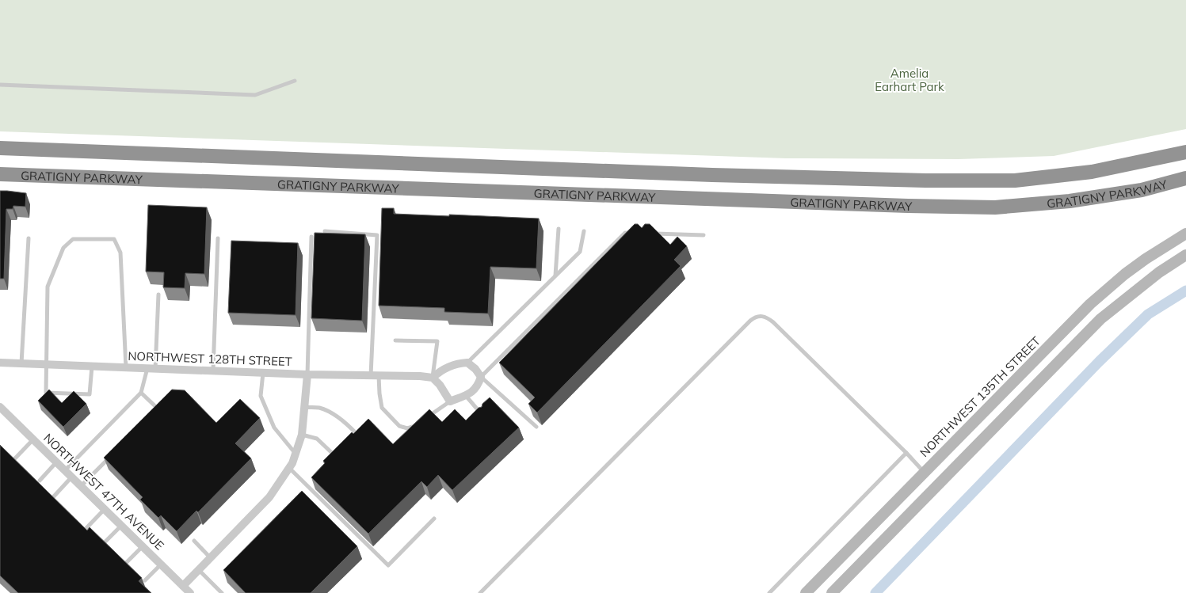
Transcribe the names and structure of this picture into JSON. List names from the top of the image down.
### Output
{
  "streets": {
    "highway": ["GRATIGNY PARKWAY"],
    "main road": ["NORTHWEST 135TH STREET"],
    "street": ["NORTHWEST 128TH STREET", "NORTHWEST 47TH AVENUE"]
  },
  "parks": ["Amelia Earhart Park"]
}
